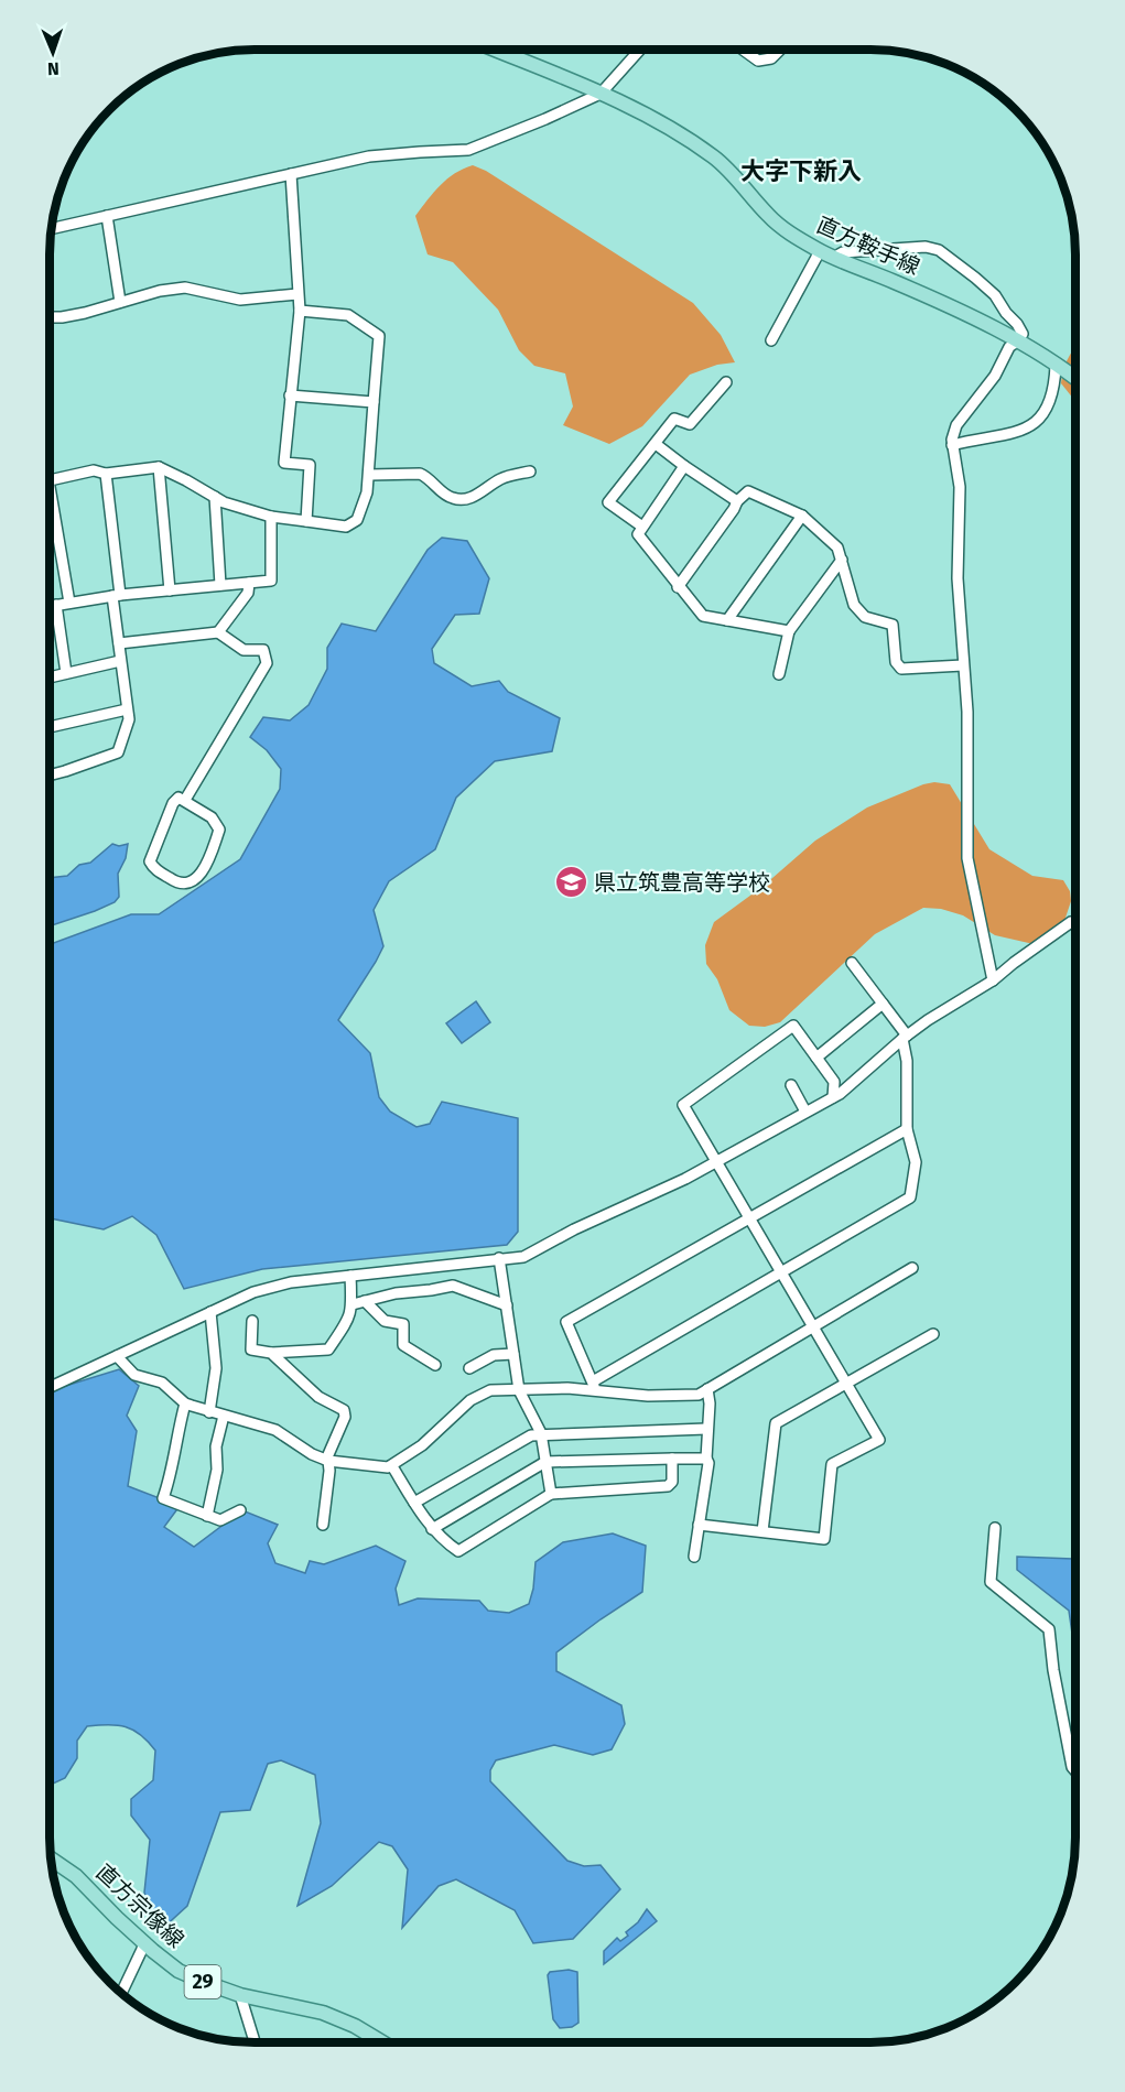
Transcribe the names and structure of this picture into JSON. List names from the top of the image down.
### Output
{
  "streets": {
    "main road": ["直方鞍手線", "直方宗像線", "29"]
  },
  "districts": ["大字下新入"],
  "places": {
    "school or university": ["県立筑豊高等学校"]
  },
  "north": "bottom"
}
